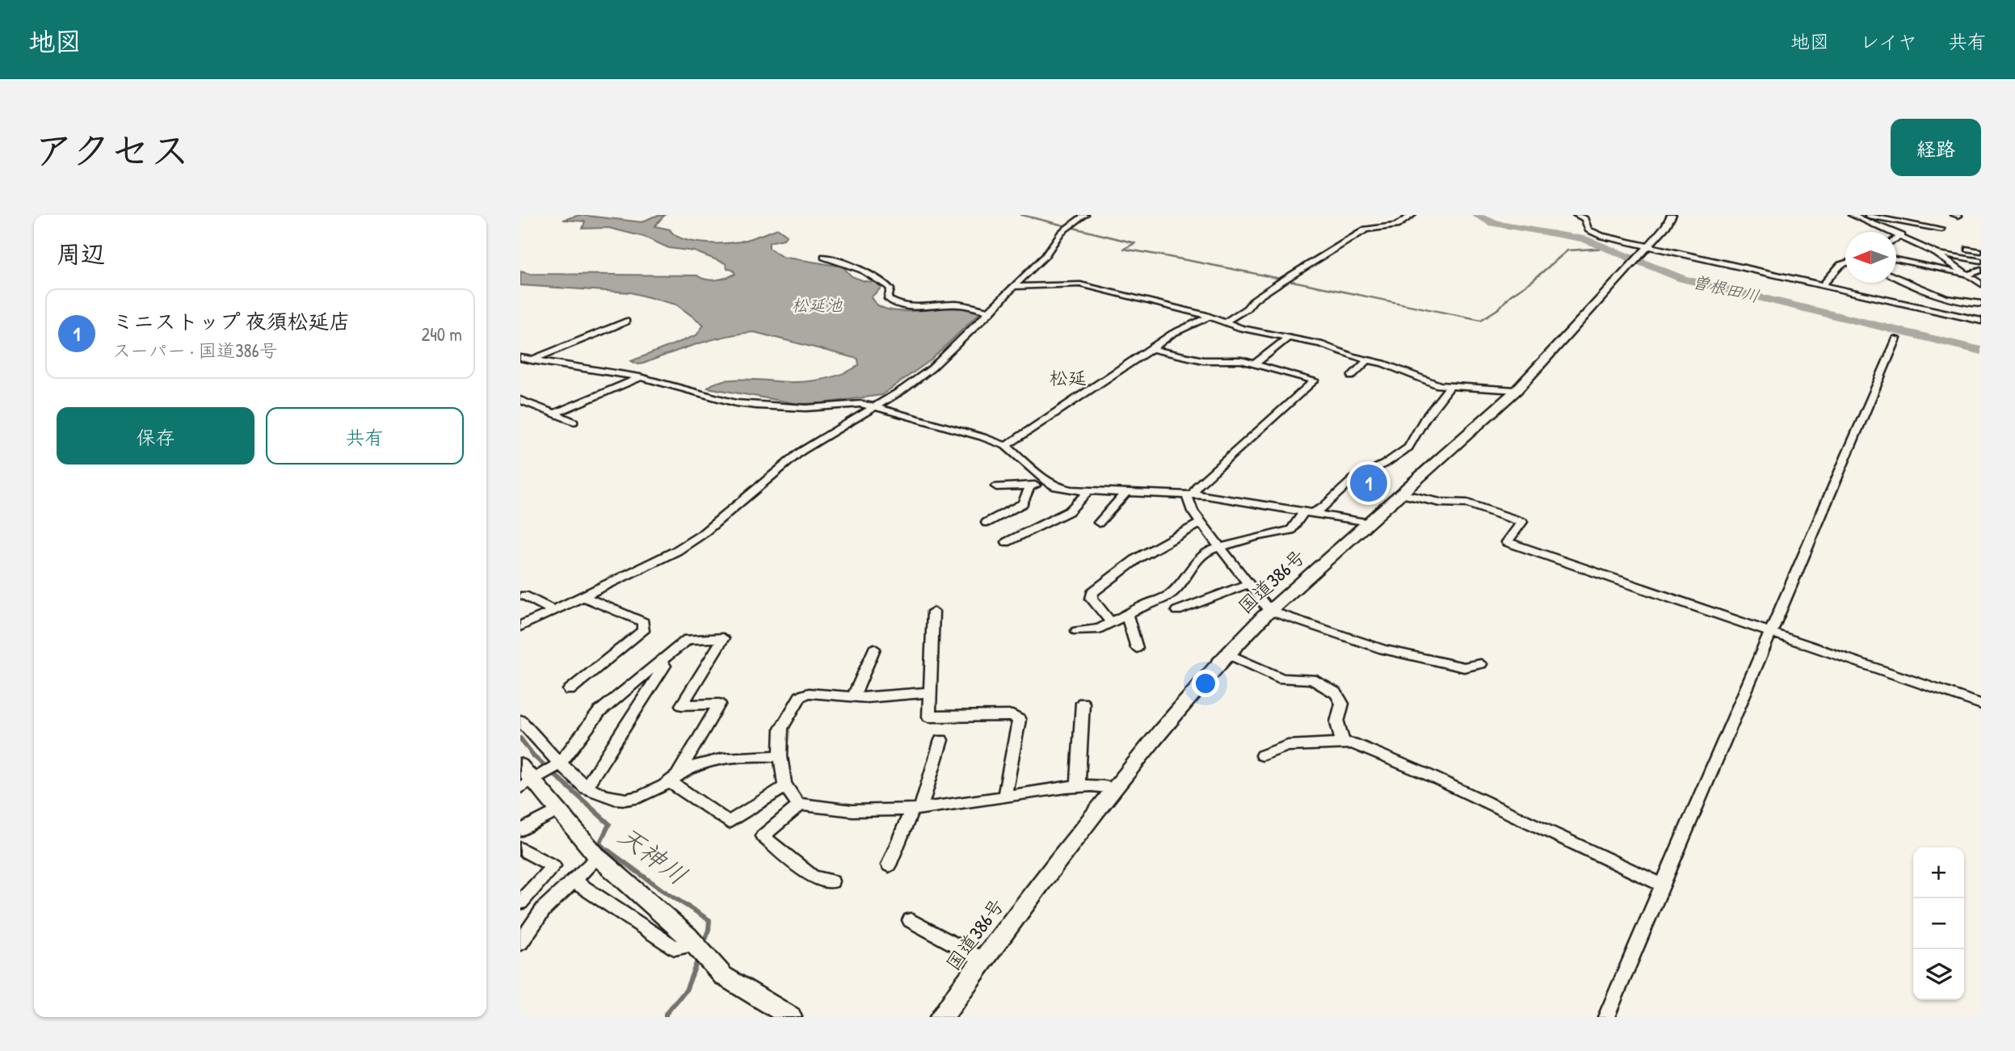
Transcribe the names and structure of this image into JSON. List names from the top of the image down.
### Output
{
  "streets": {
    "highway": ["国道386号"]
  },
  "districts": ["松延"],
  "water": ["曽根田川", "松延池", "天神川"],
  "north": "left",
  "page": {
    "header": "地図",
    "nav": ["地図", "レイヤ", "共有"],
    "title": "アクセス",
    "buttons": [
      "経路",
      ["保存", "共有"]
    ],
    "heading": "周辺",
    "list": [
      {
        "mark": "1",
        "name": "ミニストップ 夜須松延店",
        "note": "スーパー · 国道386号",
        "value": "240 m"
      }
    ],
    "pins": "1",
    "map_buttons": ["+", "−"]
  }
}
